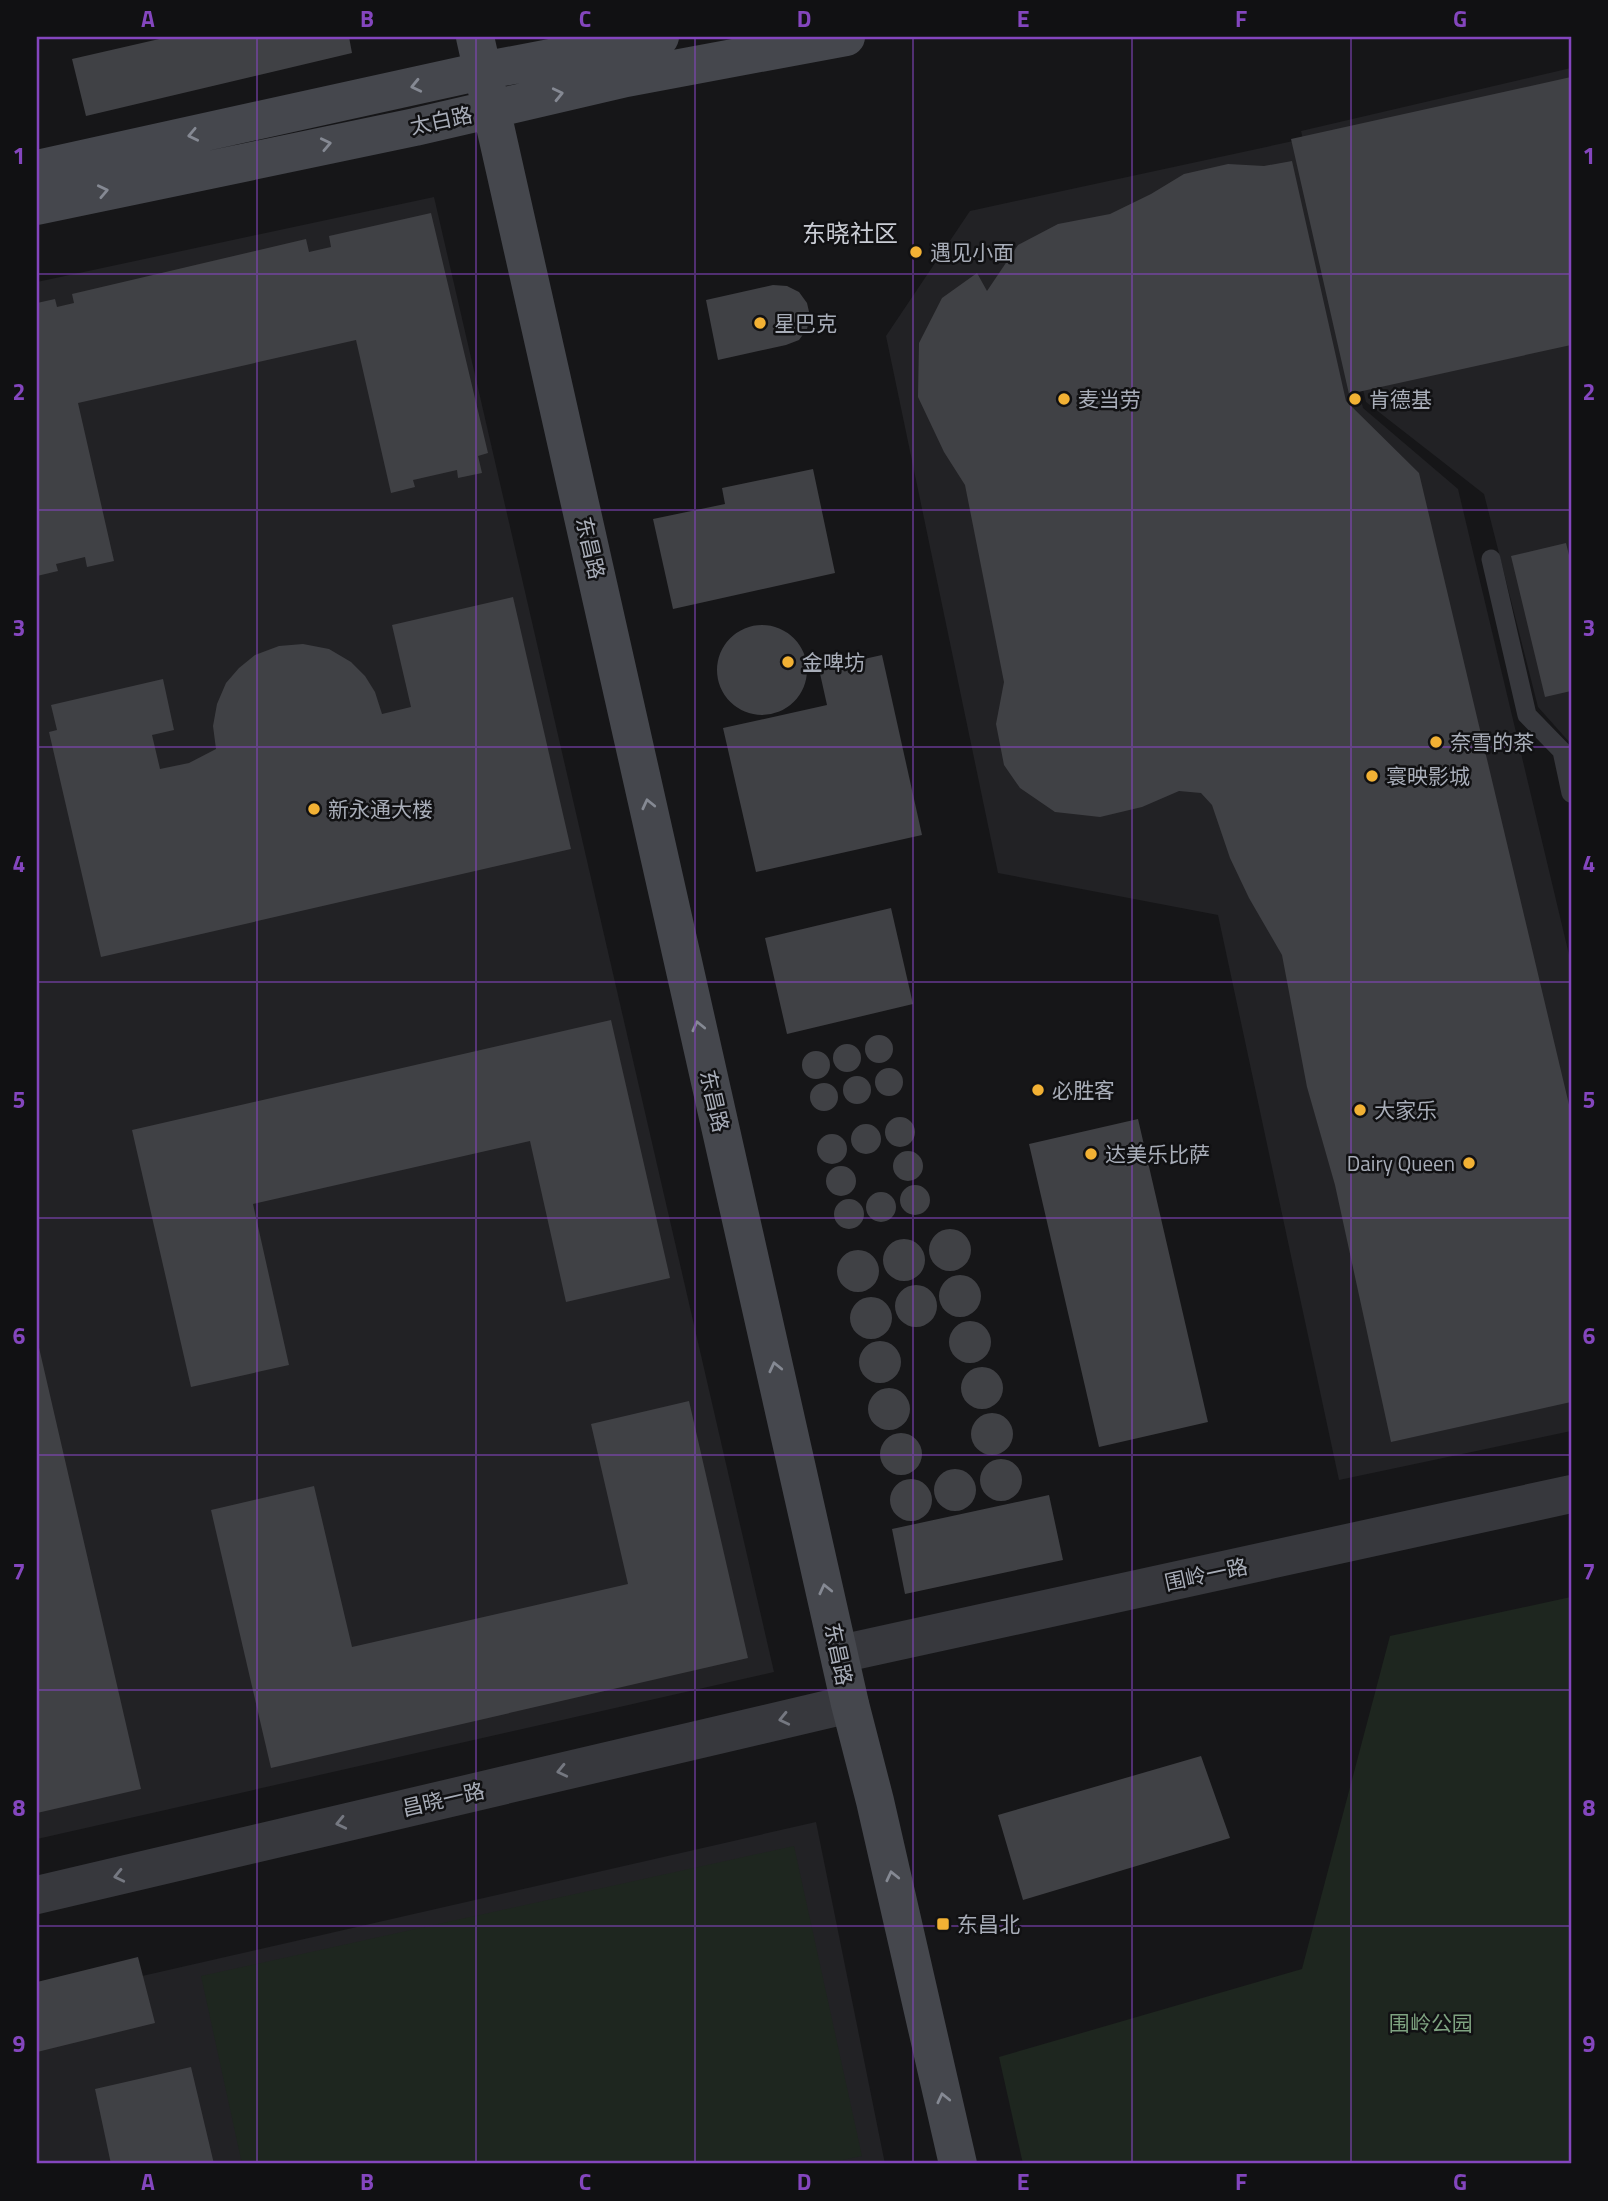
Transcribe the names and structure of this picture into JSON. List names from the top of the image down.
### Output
{
  "streets": {
    "street": [
      "太白路",
      "东昌路",
      "围岭一路",
      "昌晓一路"
    ]
  },
  "crossings": [
    ["太白路", "东昌路"],
    ["东昌路", "围岭一路"],
    ["东昌路", "昌晓一路"]
  ],
  "one_way": ["东昌路", "昌晓一路"],
  "districts": ["东晓社区"],
  "parks": ["围岭公园"],
  "places": {
    "other": [
      "遇见小面",
      "星巴克",
      "麦当劳",
      "肯德基",
      "金啤坊",
      "奈雪的茶",
      "寰映影城",
      "新永通大楼",
      "必胜客",
      "大家乐",
      "达美乐比萨",
      "Dairy Queen"
    ],
    "transit": ["东昌北"]
  },
  "grid": {
    "columns": [
      "A",
      "B",
      "C",
      "D",
      "E",
      "F",
      "G"
    ],
    "rows": [
      "1",
      "2",
      "3",
      "4",
      "5",
      "6",
      "7",
      "8",
      "9"
    ]
  }
}
